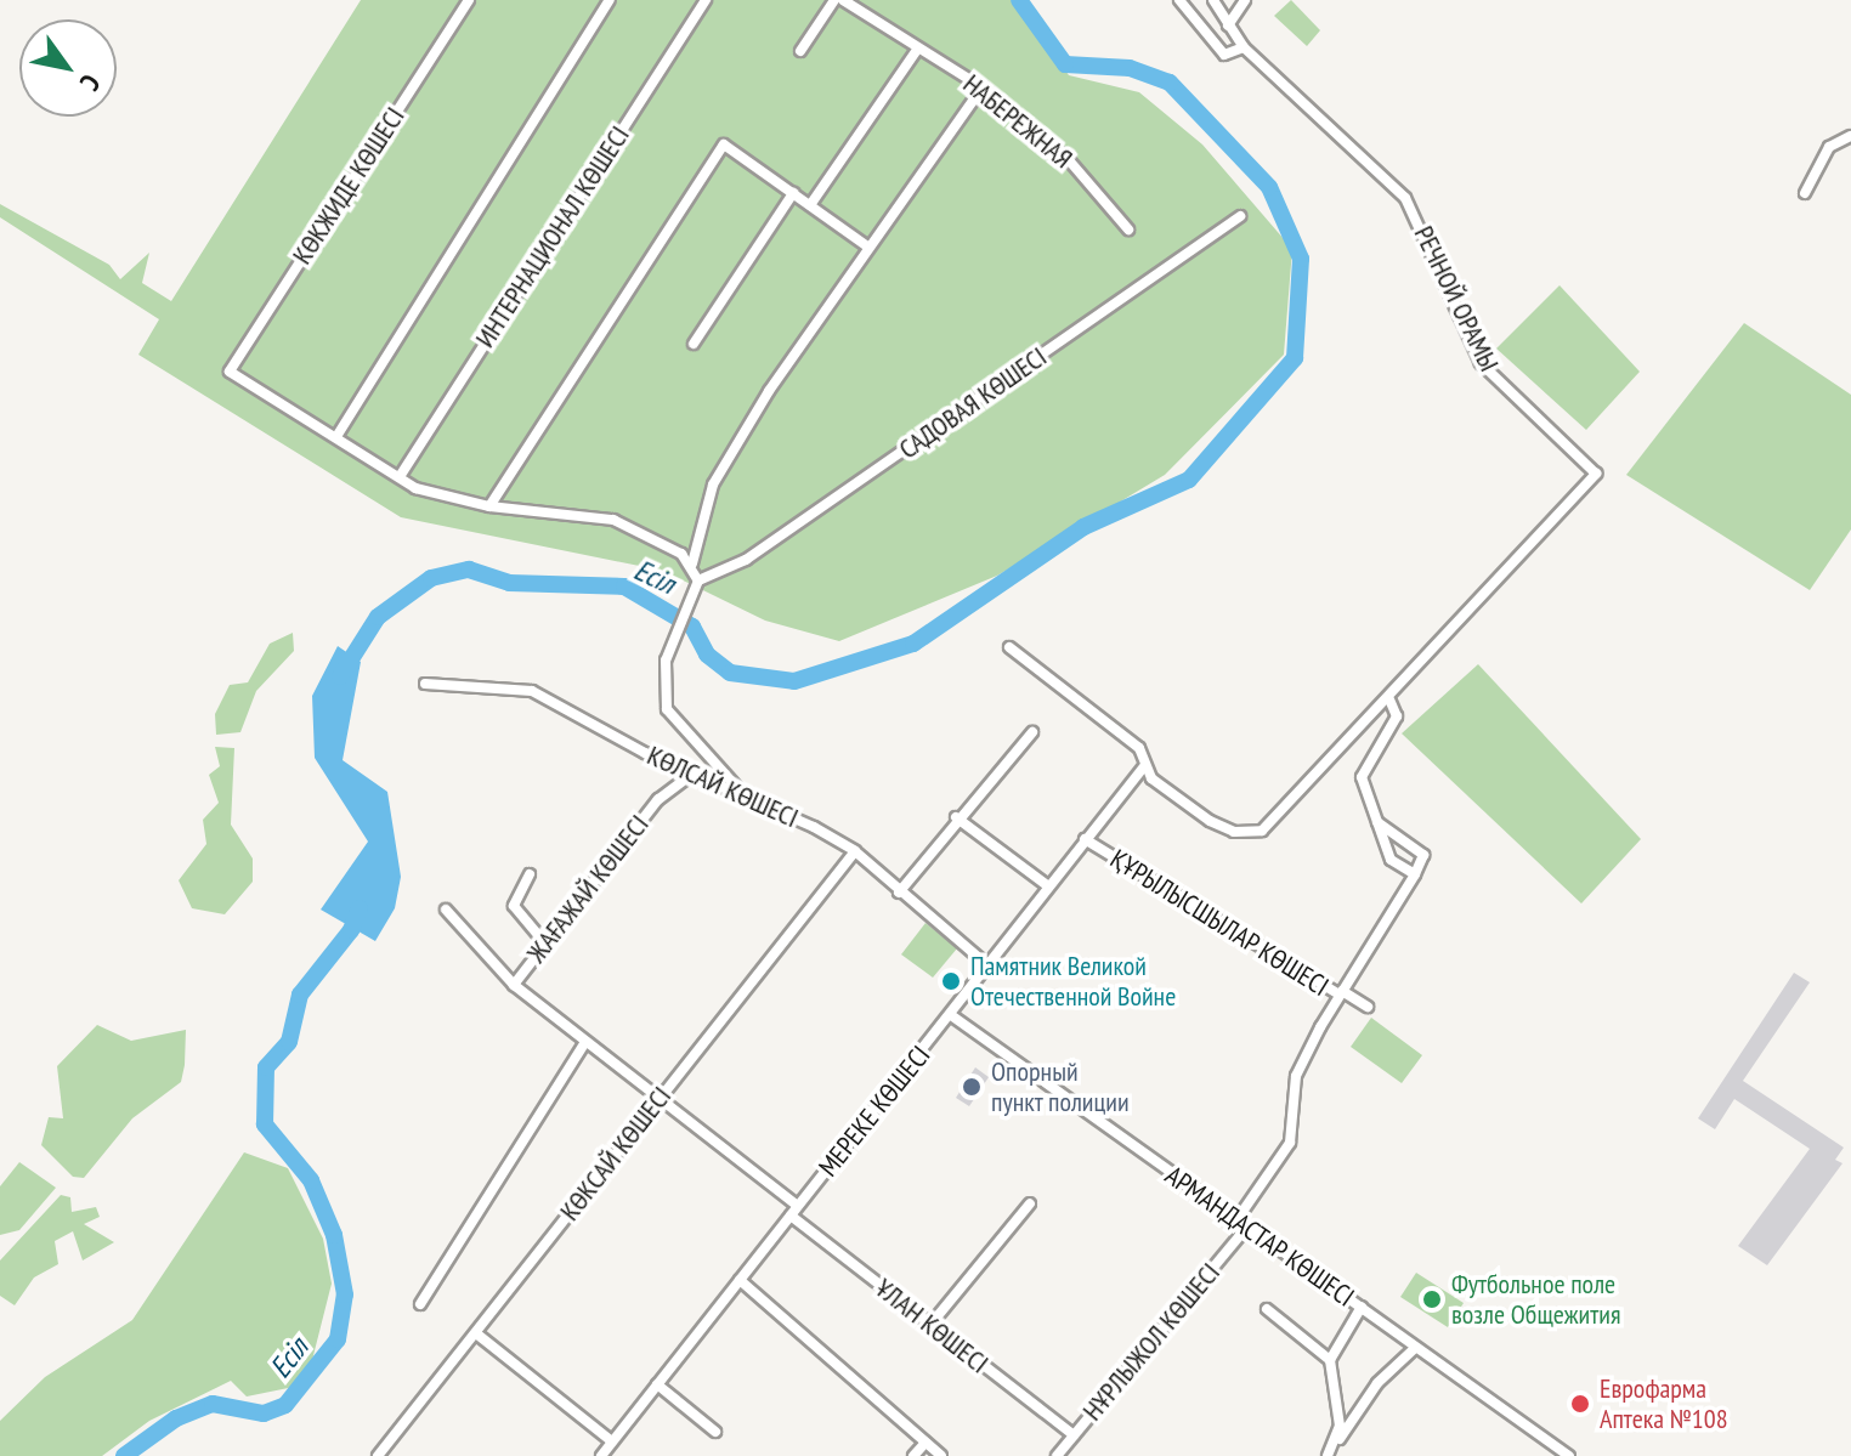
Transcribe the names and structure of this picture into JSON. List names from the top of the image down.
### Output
{
  "streets": {
    "street": [
      "НАБЕРЕЖНАЯ",
      "КӨКЖИДЕ КӨШЕСІ",
      "ИНТЕРНАЦИОНАЛ КӨШЕСІ",
      "РЕЧНОЙ ОРАМЫ",
      "САДОВАЯ КӨШЕСІ",
      "КӨЛСАЙ КӨШЕСІ",
      "ЖАҒАЖАЙ КӨШЕСІ",
      "ҚҰРЫЛЫСШЫЛАР КӨШЕСІ",
      "МЕРЕКЕ КӨШЕСІ",
      "КӨКСАЙ КӨШЕСІ",
      "АРМАНДАСТАР КӨШЕСІ",
      "ҰЛАН КӨШЕСІ",
      "НҰРЛЫЖОЛ КӨШЕСІ"
    ]
  },
  "crossings": [
    ["РЕЧНОЙ ОРАМЫ", "МЕРЕКЕ КӨШЕСІ"],
    ["КӨЛСАЙ КӨШЕСІ", "ЖАҒАЖАЙ КӨШЕСІ"],
    ["КӨЛСАЙ КӨШЕСІ", "МЕРЕКЕ КӨШЕСІ"],
    ["КӨЛСАЙ КӨШЕСІ", "КӨКСАЙ КӨШЕСІ"],
    ["ЖАҒАЖАЙ КӨШЕСІ", "КӨКСАЙ КӨШЕСІ"],
    ["ЖАҒАЖАЙ КӨШЕСІ", "ҰЛАН КӨШЕСІ"],
    ["ҚҰРЫЛЫСШЫЛАР КӨШЕСІ", "МЕРЕКЕ КӨШЕСІ"],
    ["ҚҰРЫЛЫСШЫЛАР КӨШЕСІ", "АРМАНДАСТАР КӨШЕСІ"],
    ["ҚҰРЫЛЫСШЫЛАР КӨШЕСІ", "НҰРЛЫЖОЛ КӨШЕСІ"],
    ["МЕРЕКЕ КӨШЕСІ", "АРМАНДАСТАР КӨШЕСІ"],
    ["МЕРЕКЕ КӨШЕСІ", "ҰЛАН КӨШЕСІ"],
    ["КӨКСАЙ КӨШЕСІ", "ҰЛАН КӨШЕСІ"],
    ["АРМАНДАСТАР КӨШЕСІ", "НҰРЛЫЖОЛ КӨШЕСІ"],
    ["ҰЛАН КӨШЕСІ", "НҰРЛЫЖОЛ КӨШЕСІ"]
  ],
  "water": ["Есіл"],
  "places": [
    "Памятник Великой Отечественной Войне",
    "Опорный пункт полиции",
    "Футбольное поле возле Общежития",
    "Еврофарма Аптека №108"
  ],
  "north": "bottom right"
}
